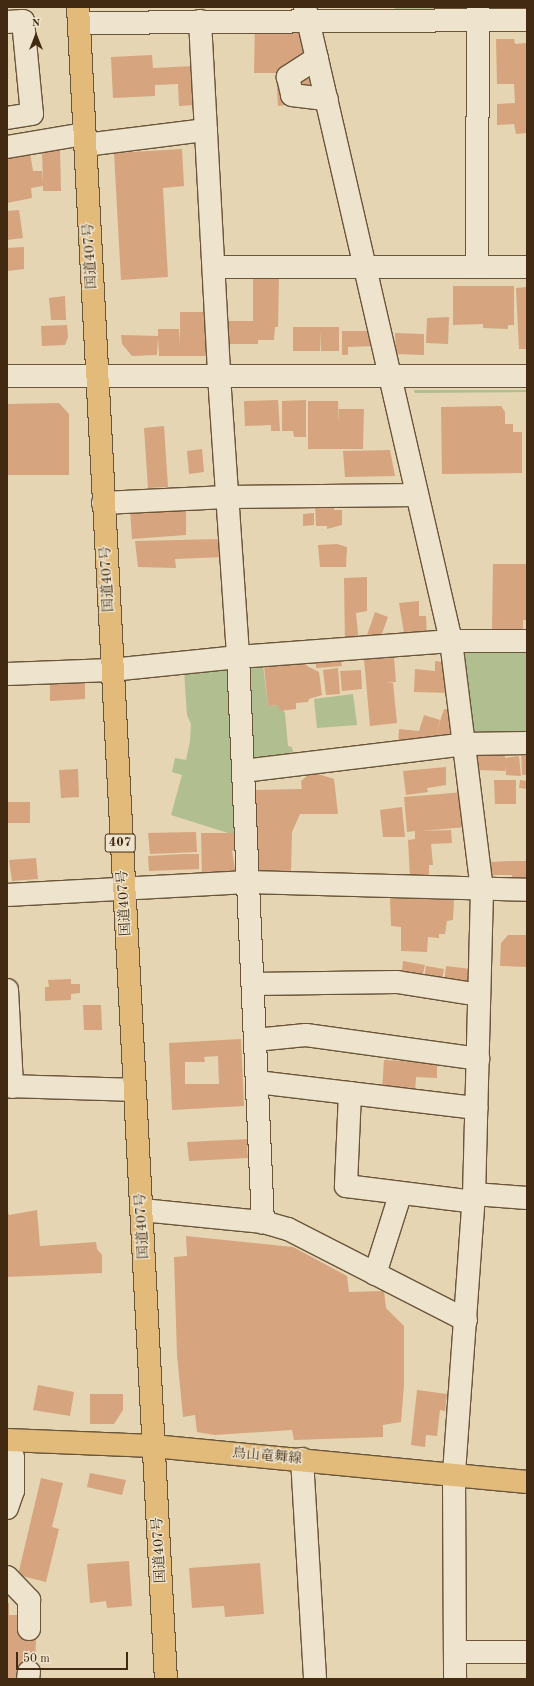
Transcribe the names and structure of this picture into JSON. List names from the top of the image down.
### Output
{
  "streets": {
    "main road": ["国道407号", "407", "鳥山竜舞線"]
  },
  "crossings": [
    ["国道407号", "鳥山竜舞線"]
  ],
  "scale_bar": "50 m",
  "north": "top"
}
